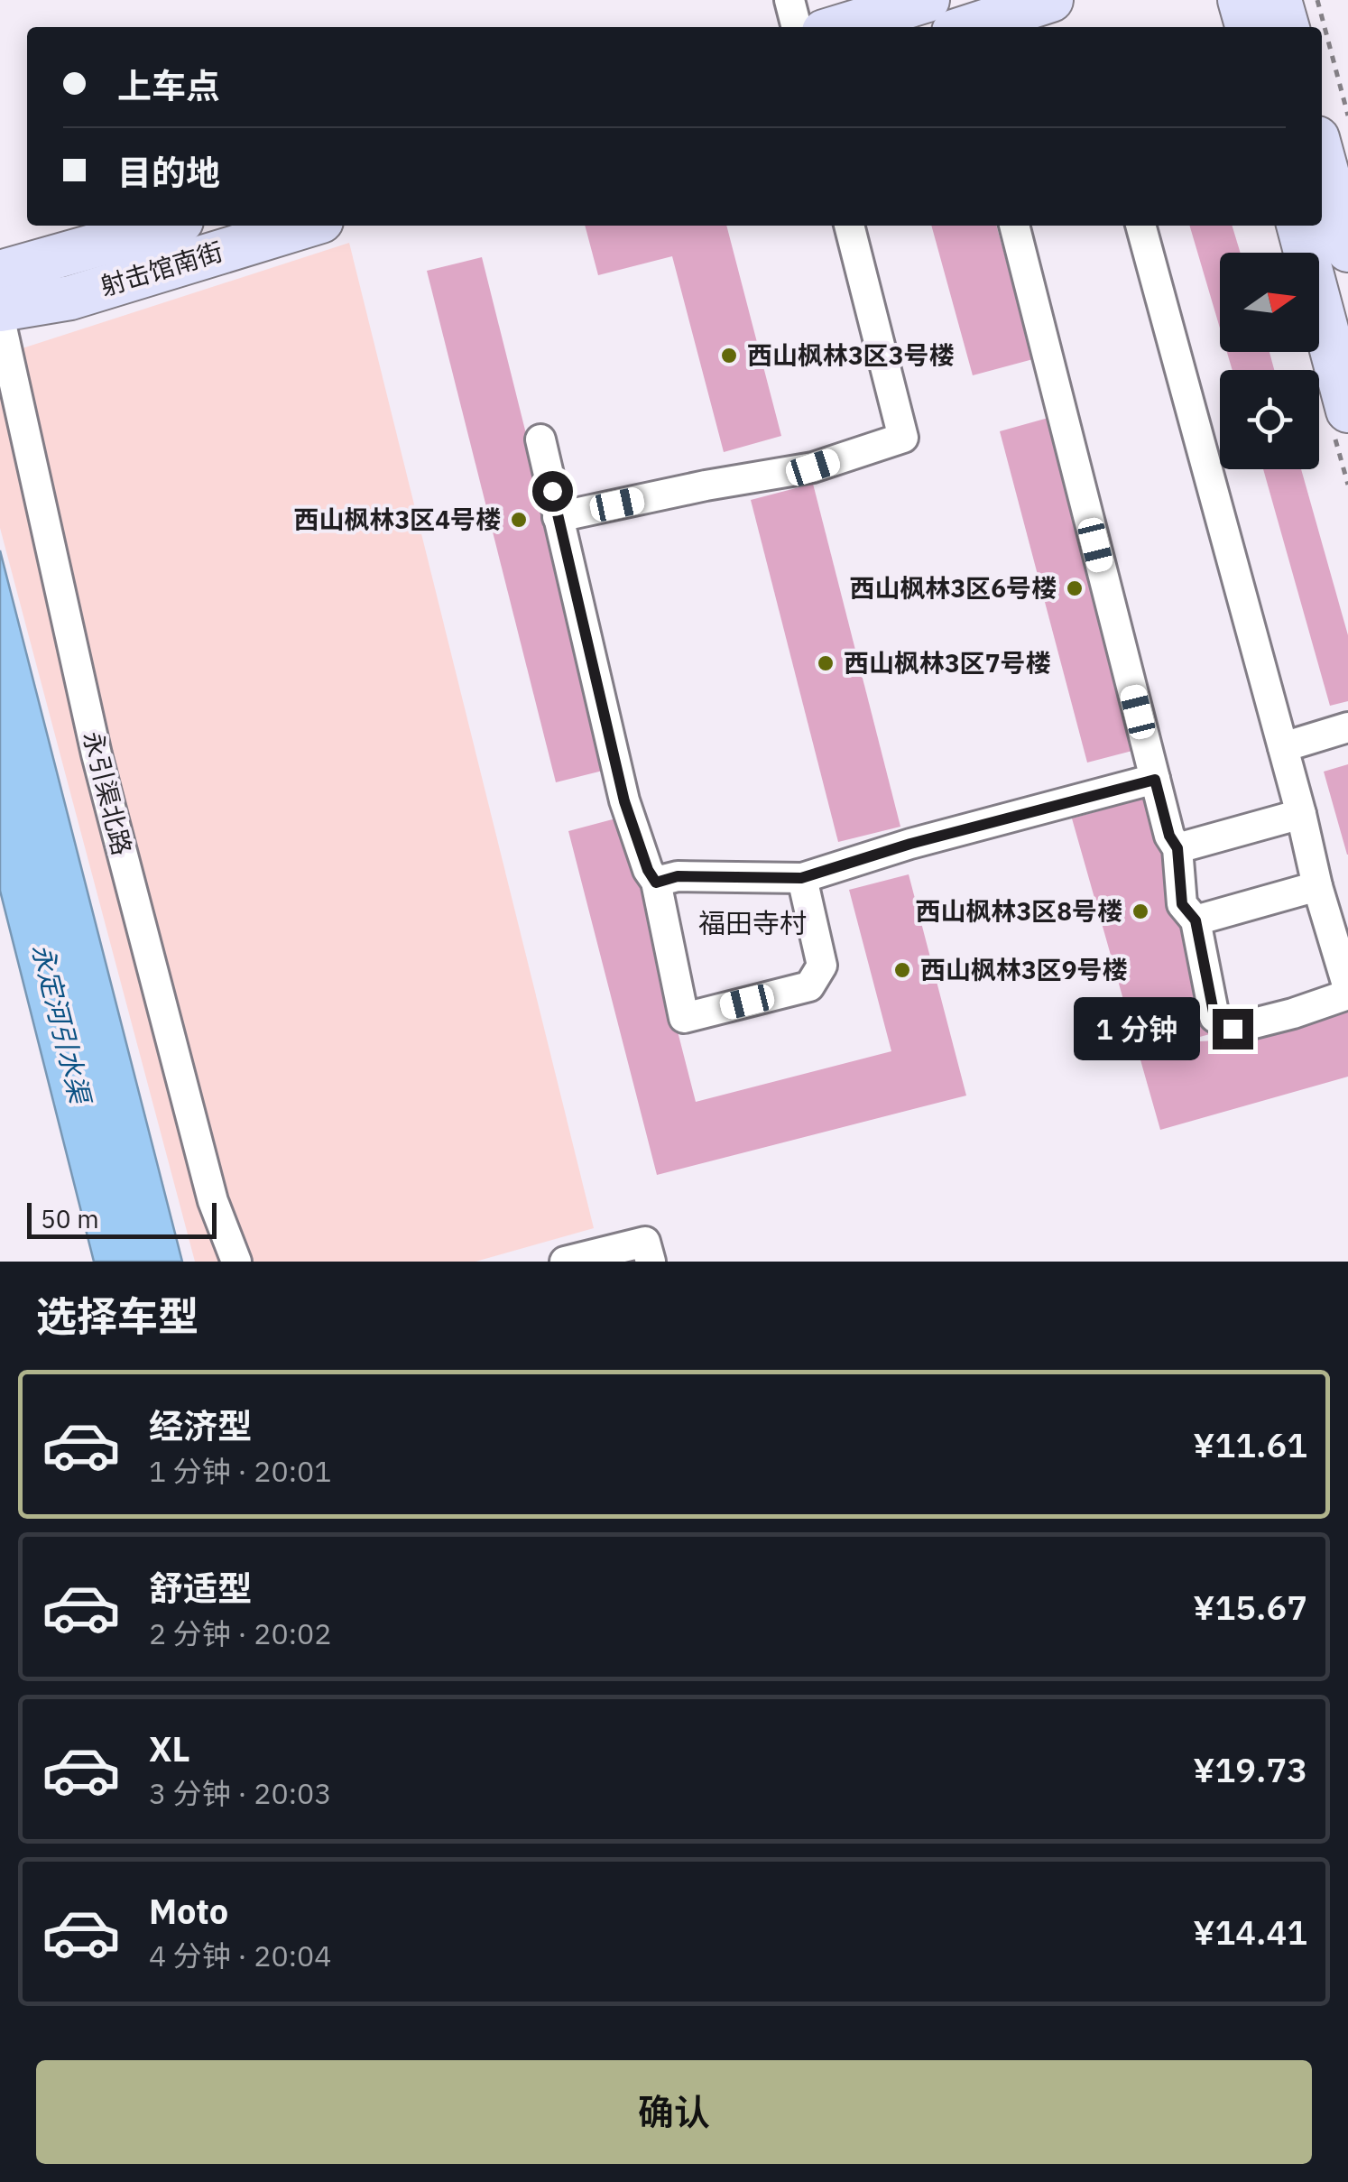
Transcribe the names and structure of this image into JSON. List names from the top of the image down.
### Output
{
  "streets": {
    "main road": ["射击馆南街"],
    "street": ["永引渠北路"]
  },
  "districts": ["福田寺村"],
  "water": ["永定河引水渠"],
  "places": [
    "西山枫林3区3号楼",
    "西山枫林3区4号楼",
    "西山枫林3区6号楼",
    "西山枫林3区7号楼",
    "西山枫林3区8号楼",
    "西山枫林3区9号楼"
  ],
  "scale_bar": "50 m",
  "north": "right",
  "page": {
    "banner": ["上车点", "目的地"],
    "bubble": "1 分钟",
    "scale": "50 m",
    "heading": "选择车型",
    "list": [
      {
        "name": "经济型",
        "note": "1 分钟 · 20:01",
        "value": "¥11.61"
      },
      {
        "name": "舒适型",
        "note": "2 分钟 · 20:02",
        "value": "¥15.67"
      },
      {
        "name": "XL",
        "note": "3 分钟 · 20:03",
        "value": "¥19.73"
      },
      {
        "name": "Moto",
        "note": "4 分钟 · 20:04",
        "value": "¥14.41"
      }
    ],
    "buttons": "确认"
  }
}
